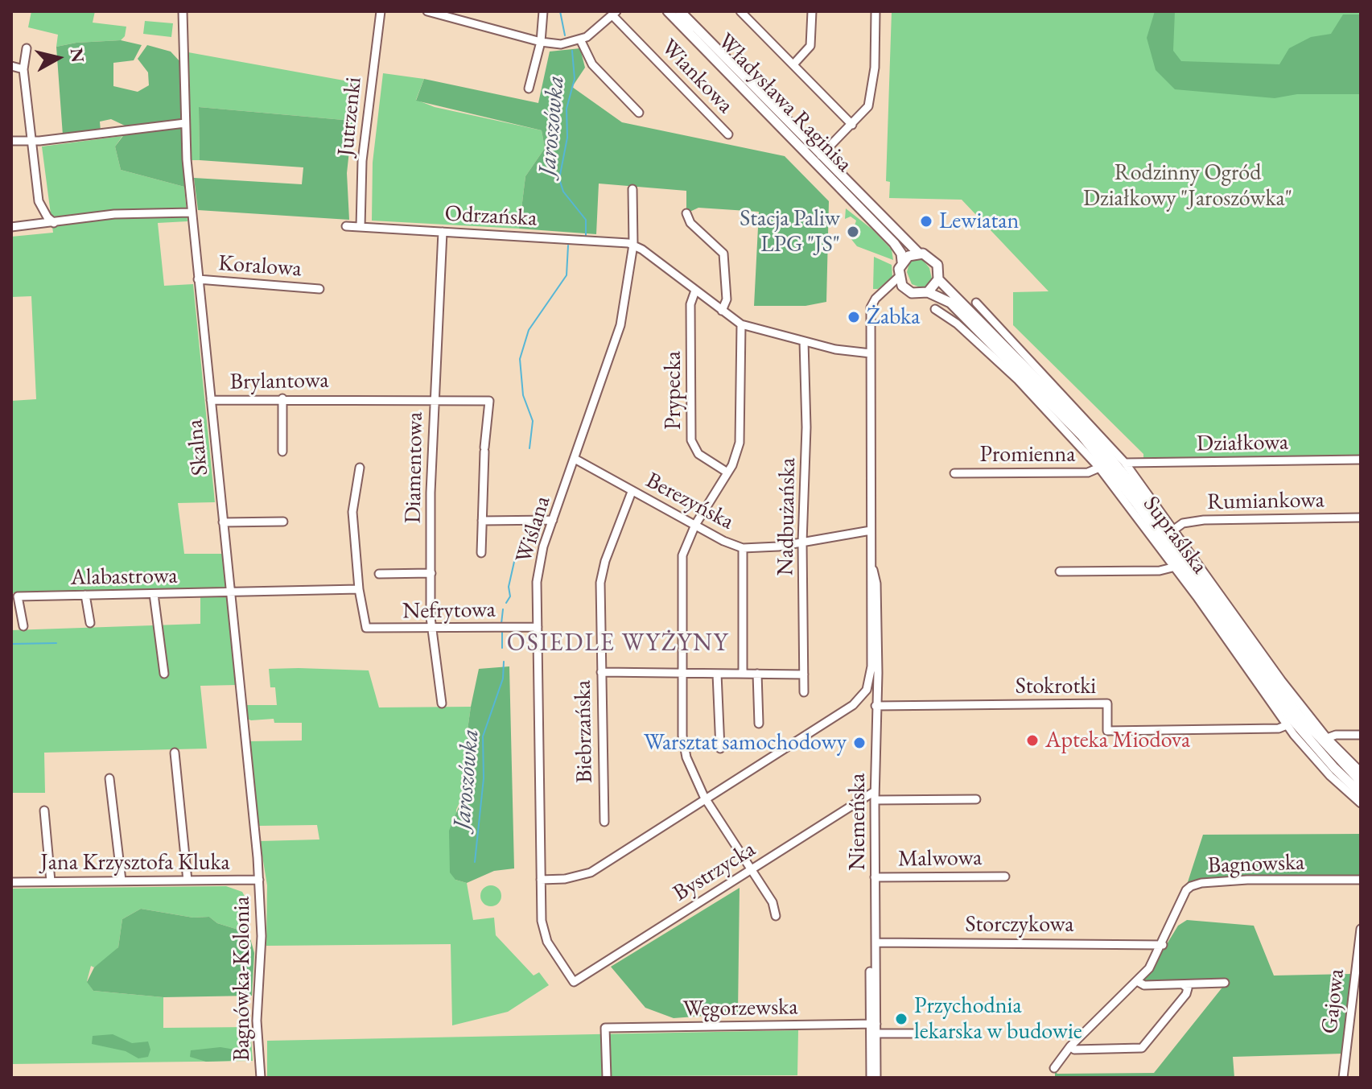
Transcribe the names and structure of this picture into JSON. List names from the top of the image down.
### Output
{
  "streets": {
    "main road": ["Władysława Raginisa"],
    "street": [
      "Wiankowa",
      "Jutrzenki",
      "Odrzańska",
      "Koralowa",
      "Brylantowa",
      "Prypecka",
      "Działkowa",
      "Skalna",
      "Promienna",
      "Diamentowa",
      "Berezyńska",
      "Rumiankowa",
      "Nadbużańska",
      "Wiślana",
      "Supraślska",
      "Alabastrowa",
      "Nefrytowa",
      "Stokrotki",
      "Biebrzańska",
      "Niemeńska",
      "Malwowa",
      "Jana Krzysztofa Kluka",
      "Bagnowska",
      "Bystrzycka",
      "Storczykowa",
      "Bagnówka-Kolonia",
      "Gajowa",
      "Węgorzewska"
    ]
  },
  "crossings": [
    ["Jutrzenki", "Odrzańska"],
    ["Odrzańska", "Diamentowa"],
    ["Odrzańska", "Wiślana"],
    ["Koralowa", "Skalna"],
    ["Brylantowa", "Skalna"],
    ["Brylantowa", "Diamentowa"],
    ["Działkowa", "Supraślska"],
    ["Skalna", "Alabastrowa"],
    ["Skalna", "Jana Krzysztofa Kluka"],
    ["Skalna", "Bagnówka-Kolonia"],
    ["Promienna", "Supraślska"],
    ["Diamentowa", "Nefrytowa"],
    ["Berezyńska", "Nadbużańska"],
    ["Berezyńska", "Wiślana"],
    ["Berezyńska", "Biebrzańska"],
    ["Berezyńska", "Niemeńska"],
    ["Rumiankowa", "Supraślska"],
    ["Wiślana", "Nefrytowa"],
    ["Wiślana", "Niemeńska"],
    ["Wiślana", "Bystrzycka"],
    ["Supraślska", "Stokrotki"],
    ["Alabastrowa", "Nefrytowa"],
    ["Stokrotki", "Niemeńska"],
    ["Niemeńska", "Malwowa"],
    ["Niemeńska", "Bystrzycka"],
    ["Niemeńska", "Storczykowa"],
    ["Niemeńska", "Węgorzewska"],
    ["Jana Krzysztofa Kluka", "Bagnówka-Kolonia"],
    ["Bagnowska", "Storczykowa"]
  ],
  "districts": ["OSIEDLE WYŻYNY"],
  "water": ["Jaroszówka"],
  "parks": ["Rodzinny Ogród Działkowy \"Jaroszówka\""],
  "places": [
    "Lewiatan",
    "Stacja Paliw LPG \"JS\"",
    "Żabka",
    "Apteka Miodova",
    "Warsztat samochodowy",
    "Przychodnia lekarska w budowie"
  ],
  "north": "right"
}
